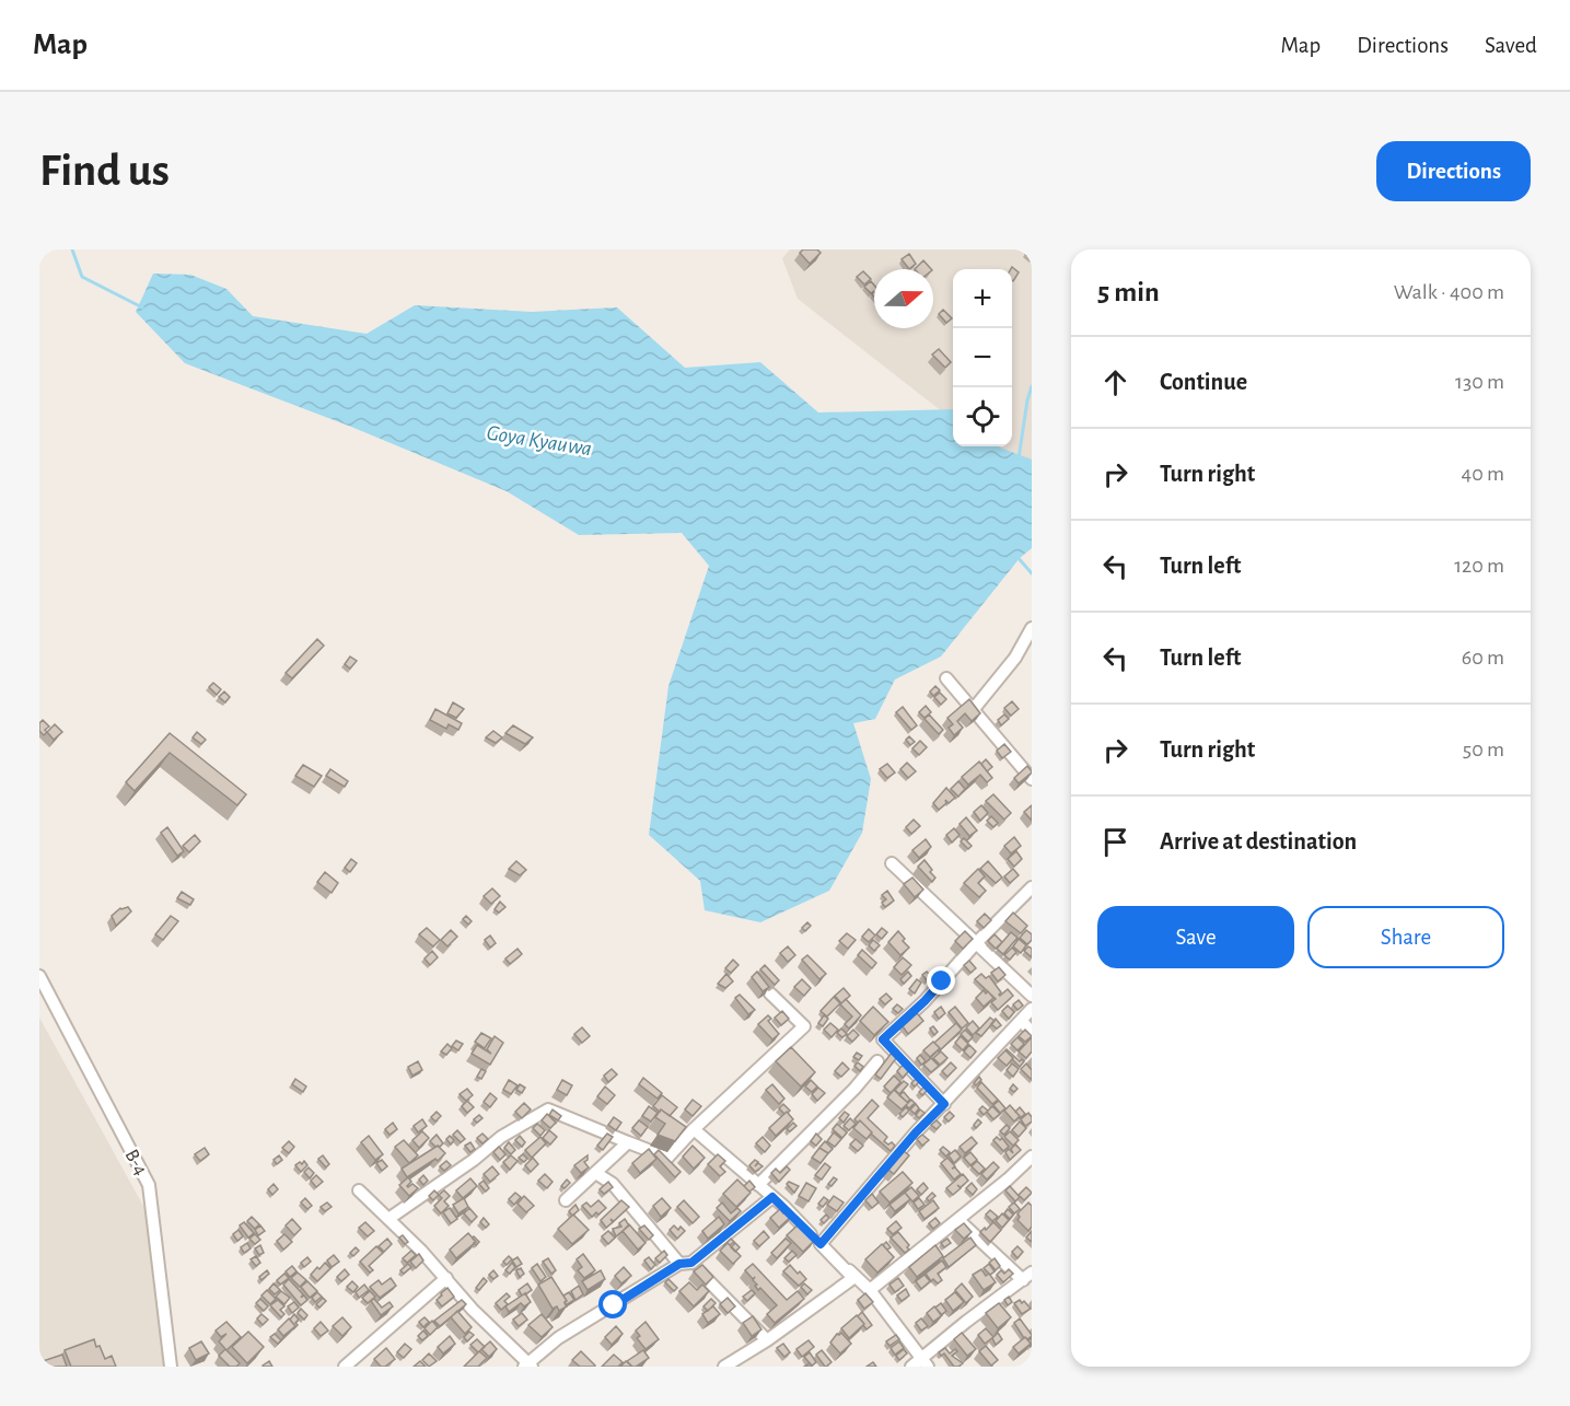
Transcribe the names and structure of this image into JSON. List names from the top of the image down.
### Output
{
  "streets": {
    "street": ["B-4"]
  },
  "water": ["Goya Kyauwa"],
  "north": "right",
  "page": {
    "header": "Map",
    "nav": ["Map", "Directions", "Saved"],
    "buttons": [
      "Directions",
      ["Save", "Share"]
    ],
    "title": "Find us",
    "heading": ["5 min", "Walk · 400 m"],
    "map_buttons": ["+", "−"],
    "list": [
      ["Continue", "130 m"],
      ["Turn right", "40 m"],
      ["Turn left", "120 m"],
      ["Turn left", "60 m"],
      ["Turn right", "50 m"],
      "Arrive at destination"
    ]
  }
}
